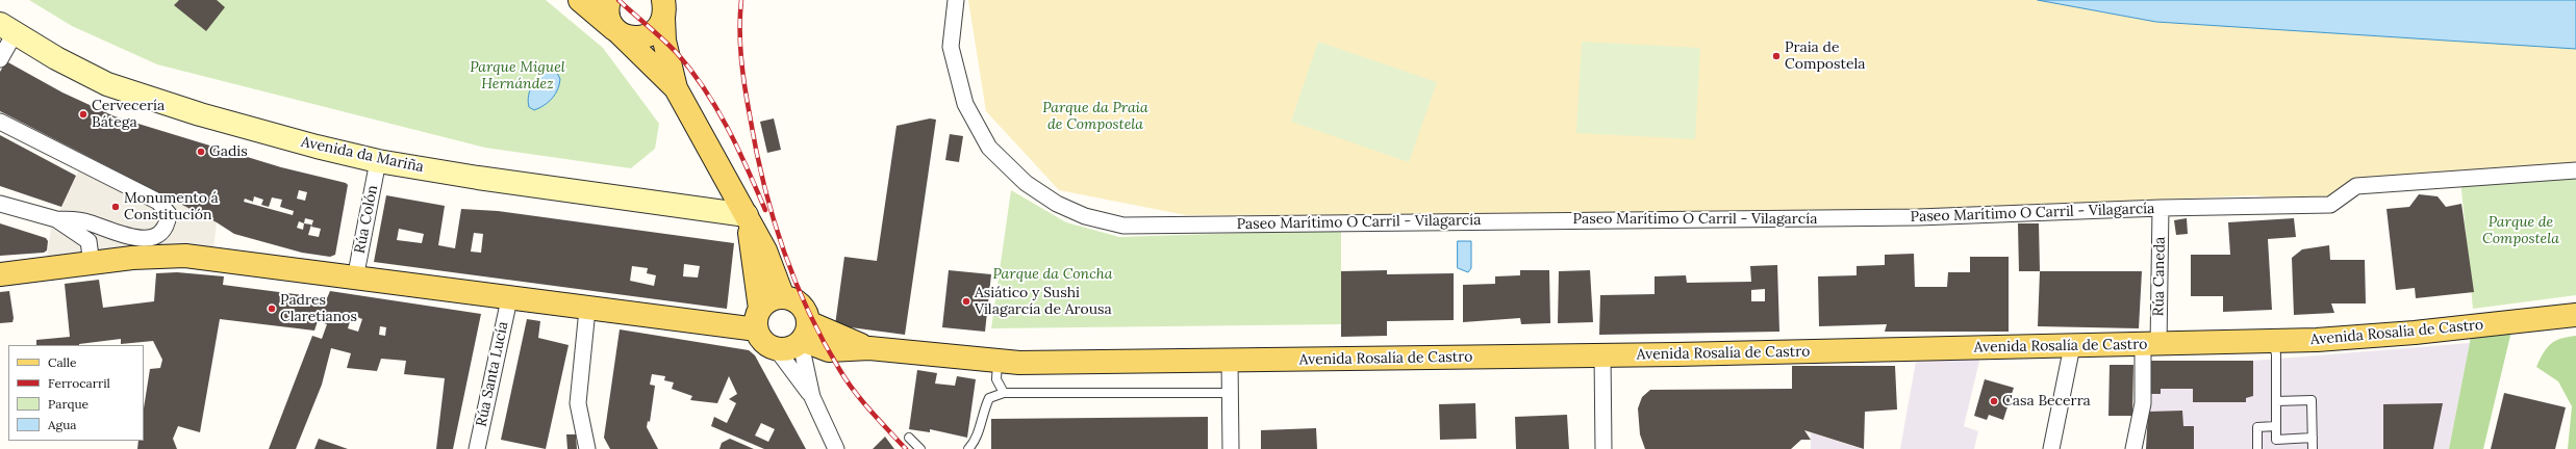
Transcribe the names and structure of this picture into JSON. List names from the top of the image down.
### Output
{
  "streets": {
    "main road": ["Avenida Rosalía de Castro"],
    "street": [
      "Avenida da Mariña",
      "Paseo Marítimo O Carril - Vilagarcía",
      "Rúa Colón",
      "Rúa Caneda",
      "Rúa Santa Lucía"
    ]
  },
  "crossings": [
    ["Avenida da Mariña", "Rúa Colón"],
    ["Paseo Marítimo O Carril - Vilagarcía", "Rúa Caneda"],
    ["Rúa Caneda", "Avenida Rosalía de Castro"]
  ],
  "parks": [
    "Parque Miguel Hernández",
    "Parque da Praia de Compostela",
    "Parque de Compostela",
    "Parque da Concha"
  ],
  "places": [
    "Praia de Compostela",
    "Cervecería Bátega",
    "Gadis",
    "Monumento á Constitución",
    "Asiático y Sushi Vilagarcía de Arousa",
    "Padres Claretianos",
    "Casa Becerra"
  ],
  "legend": [
    "Calle",
    "Ferrocarril",
    "Parque",
    "Agua"
  ]
}
